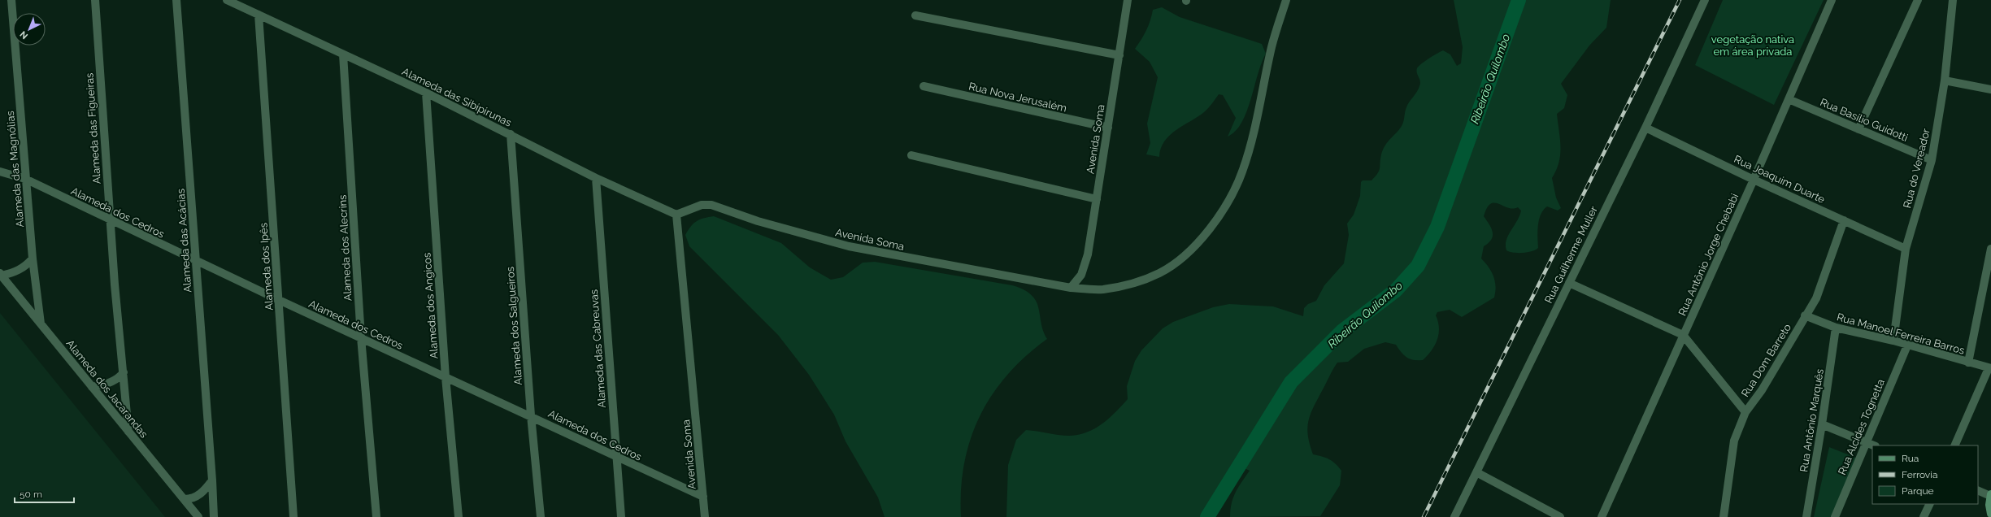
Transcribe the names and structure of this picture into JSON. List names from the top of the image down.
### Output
{
  "streets": {
    "street": [
      "Alameda das Sibipirunas",
      "Rua Nova Jerusalém",
      "Rua Basílio Guidotti",
      "Alameda das Figueiras",
      "Avenida Soma",
      "Rua do Vereador",
      "Alameda das Magnólias",
      "Rua Joaquim Duarte",
      "Alameda dos Cedros",
      "Alameda das Acácias",
      "Alameda dos Alecrins",
      "Rua Guilherme Muller",
      "Rua Antônio Jorge Chebabi",
      "Alameda dos Ipês",
      "Alameda dos Angicos",
      "Alameda dos Salgueiros",
      "Rua Manoel Ferreira Barros",
      "Alameda das Cabreuvas",
      "Rua Dom Barreto",
      "Alameda dos Jacarandas",
      "Rua Antônio Marquês",
      "Rua Alcides Tognetta"
    ]
  },
  "crossings": [
    ["Alameda das Sibipirunas", "Avenida Soma"],
    ["Alameda das Sibipirunas", "Alameda dos Alecrins"],
    ["Alameda das Sibipirunas", "Alameda dos Ipês"],
    ["Alameda das Sibipirunas", "Alameda dos Angicos"],
    ["Alameda das Sibipirunas", "Alameda dos Salgueiros"],
    ["Alameda das Sibipirunas", "Alameda das Cabreuvas"],
    ["Rua Nova Jerusalém", "Avenida Soma"],
    ["Rua Basílio Guidotti", "Rua do Vereador"],
    ["Rua Basílio Guidotti", "Rua Antônio Jorge Chebabi"],
    ["Alameda das Figueiras", "Alameda dos Cedros"],
    ["Alameda das Figueiras", "Alameda dos Jacarandas"],
    ["Avenida Soma", "Alameda dos Cedros"],
    ["Rua do Vereador", "Rua Joaquim Duarte"],
    ["Rua do Vereador", "Rua Manoel Ferreira Barros"],
    ["Alameda das Magnólias", "Alameda dos Cedros"],
    ["Alameda das Magnólias", "Alameda dos Jacarandas"],
    ["Rua Joaquim Duarte", "Rua Guilherme Muller"],
    ["Rua Joaquim Duarte", "Rua Antônio Jorge Chebabi"],
    ["Rua Joaquim Duarte", "Rua Dom Barreto"],
    ["Alameda dos Cedros", "Alameda das Acácias"],
    ["Alameda dos Cedros", "Alameda dos Alecrins"],
    ["Alameda dos Cedros", "Alameda dos Ipês"],
    ["Alameda dos Cedros", "Alameda dos Angicos"],
    ["Alameda dos Cedros", "Alameda dos Salgueiros"],
    ["Alameda dos Cedros", "Alameda das Cabreuvas"],
    ["Rua Manoel Ferreira Barros", "Rua Dom Barreto"],
    ["Rua Manoel Ferreira Barros", "Rua Antônio Marquês"],
    ["Rua Manoel Ferreira Barros", "Rua Alcides Tognetta"]
  ],
  "water": ["Ribeirão Quilombo"],
  "parks": ["vegetação nativa em área privada"],
  "legend": ["Rua", "Ferrovia", "Parque"],
  "scale_bar": "50 m",
  "north": "bottom left"
}
